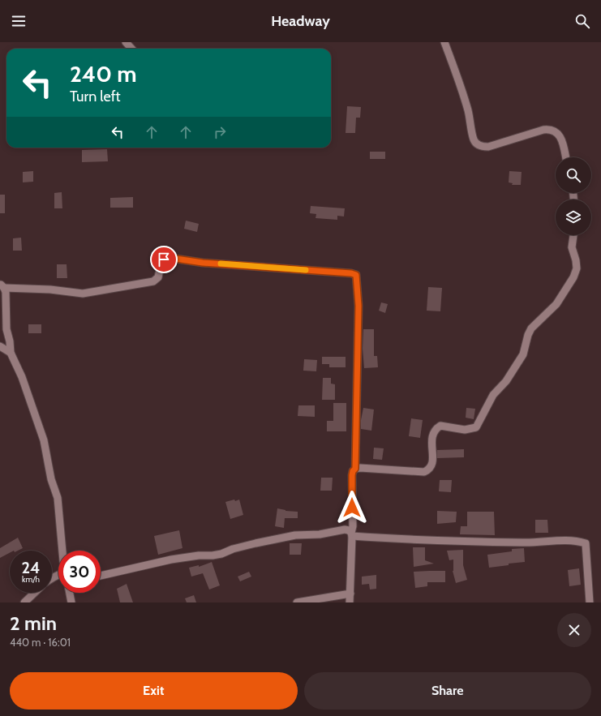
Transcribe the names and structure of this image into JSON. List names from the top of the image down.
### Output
{
  "page": {
    "header": "Headway",
    "turn": ["240 m", "Turn left"],
    "speed": "24 km/h",
    "limit": "30",
    "heading": ["2 min", "440 m · 16:01"],
    "buttons": ["Exit", "Share"]
  }
}
